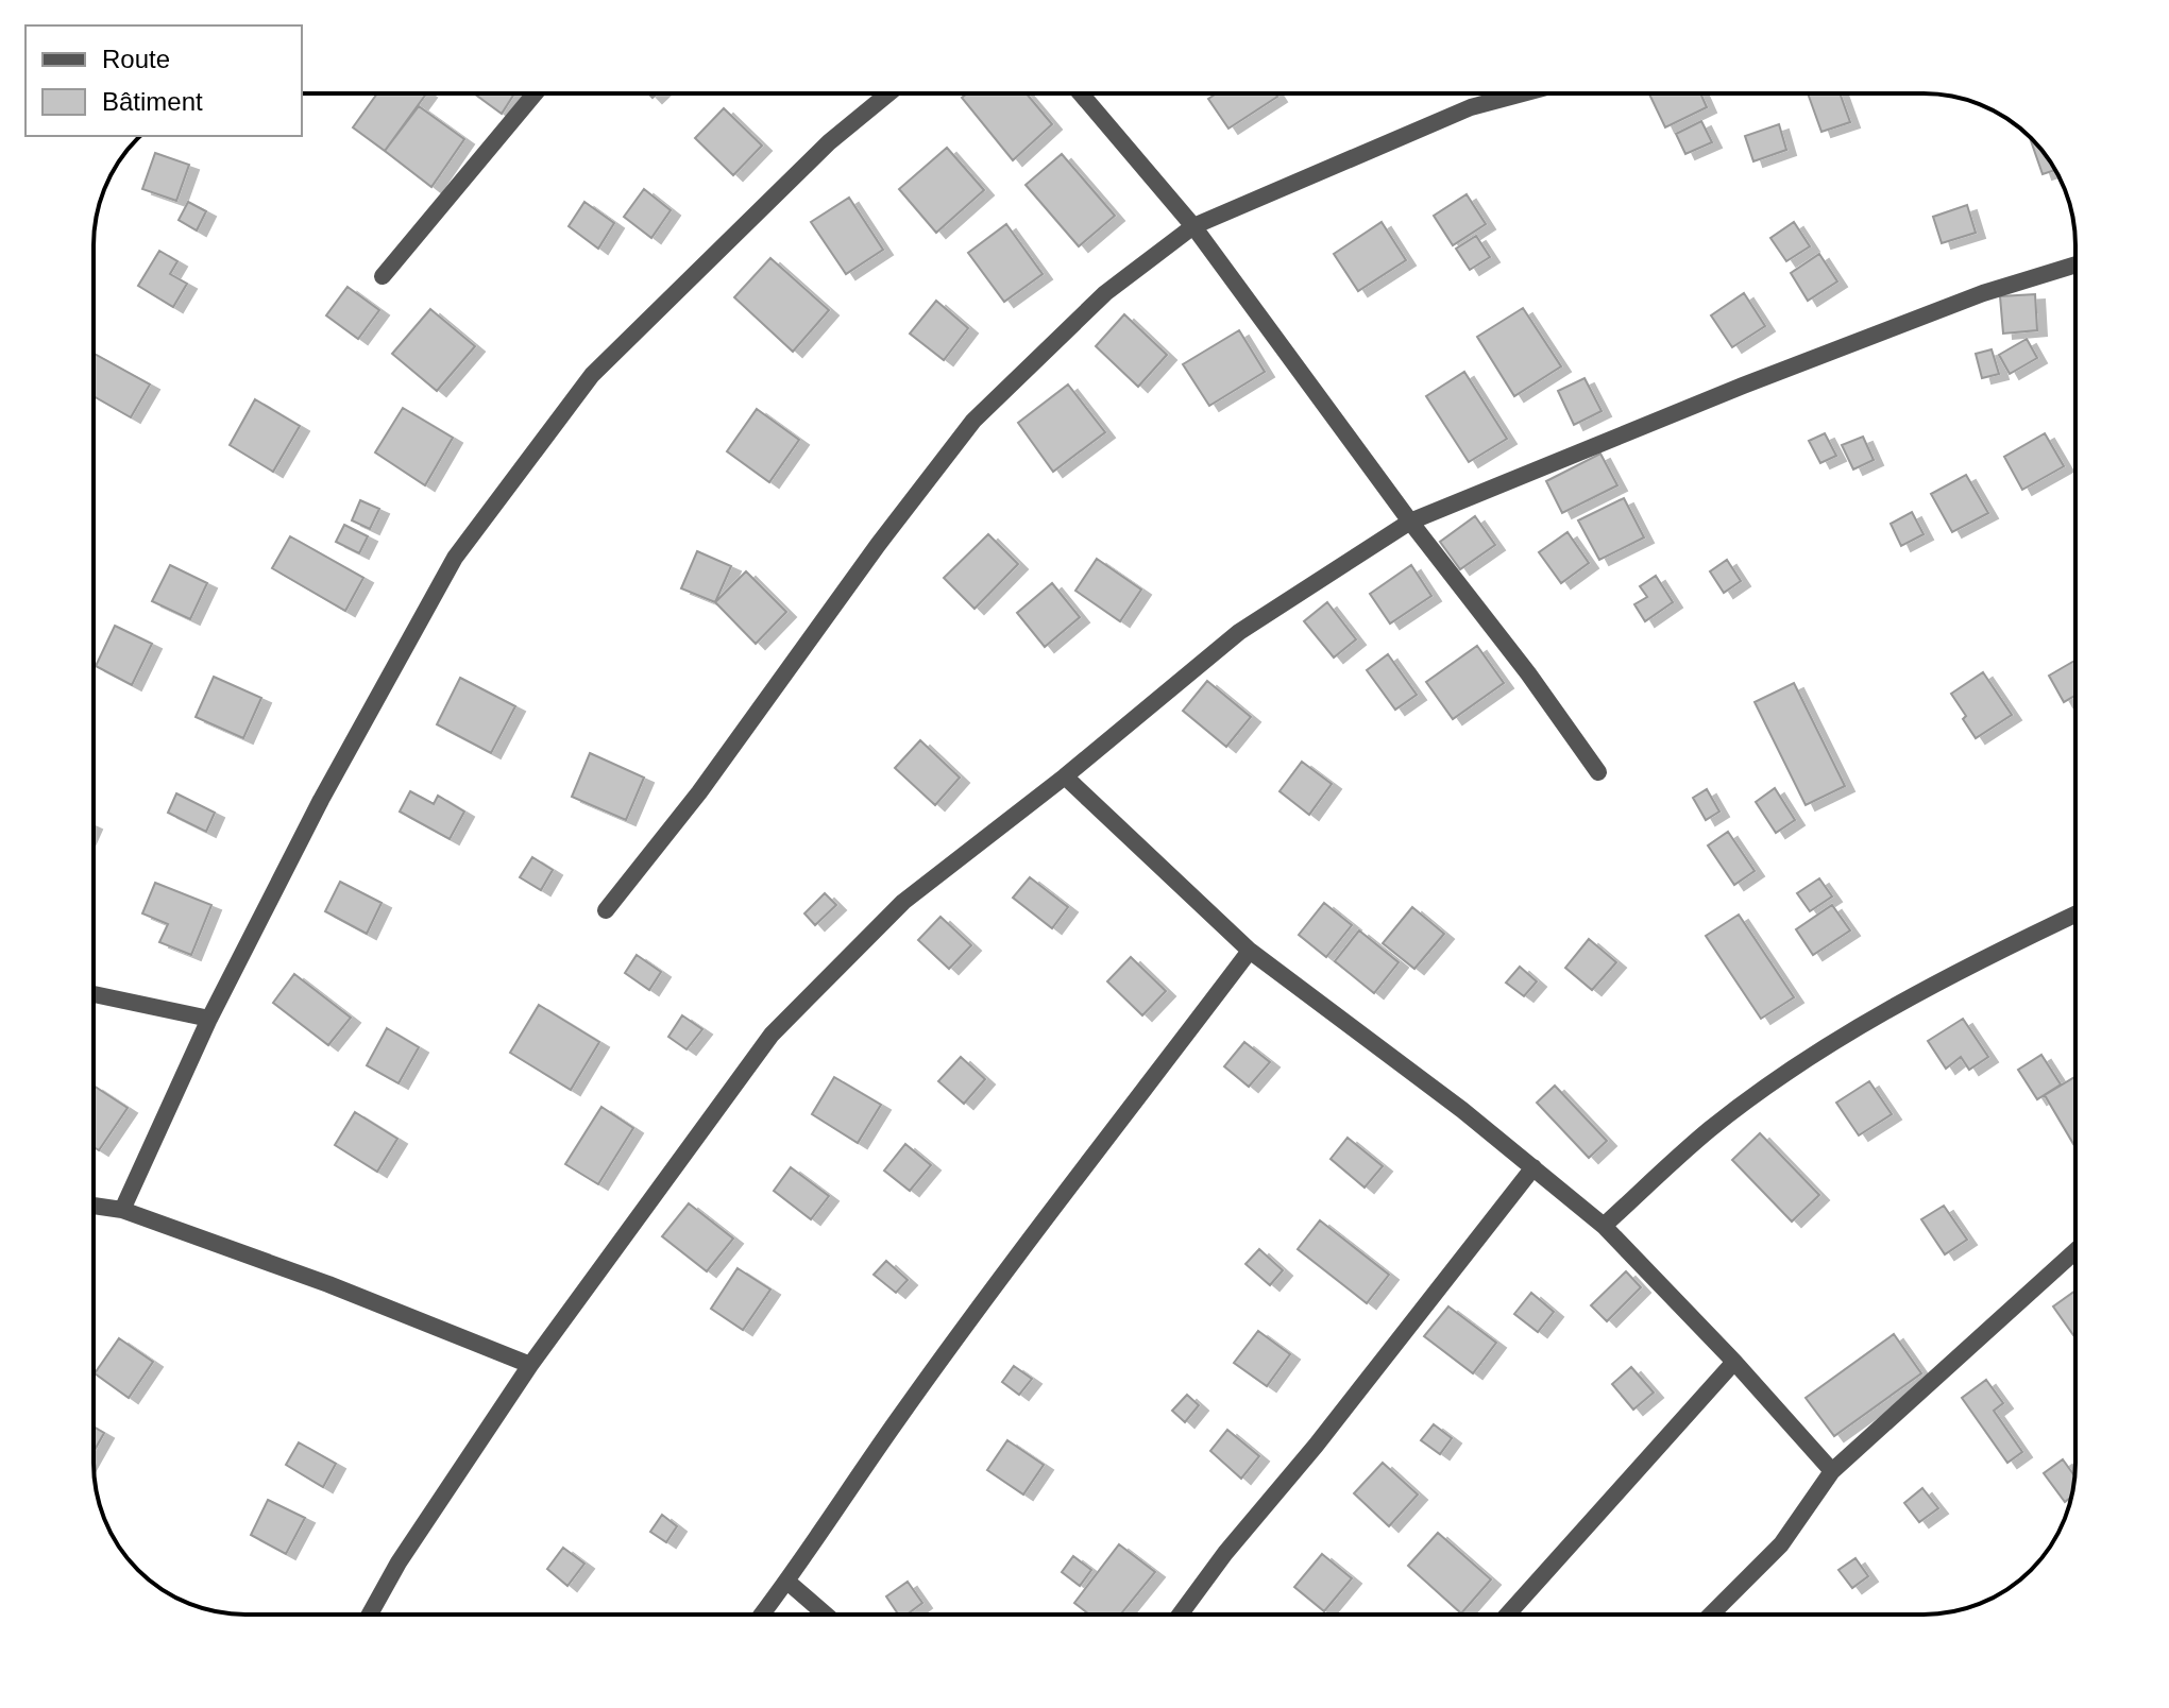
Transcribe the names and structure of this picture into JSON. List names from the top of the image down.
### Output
{
  "legend": ["Route", "Bâtiment"]
}
